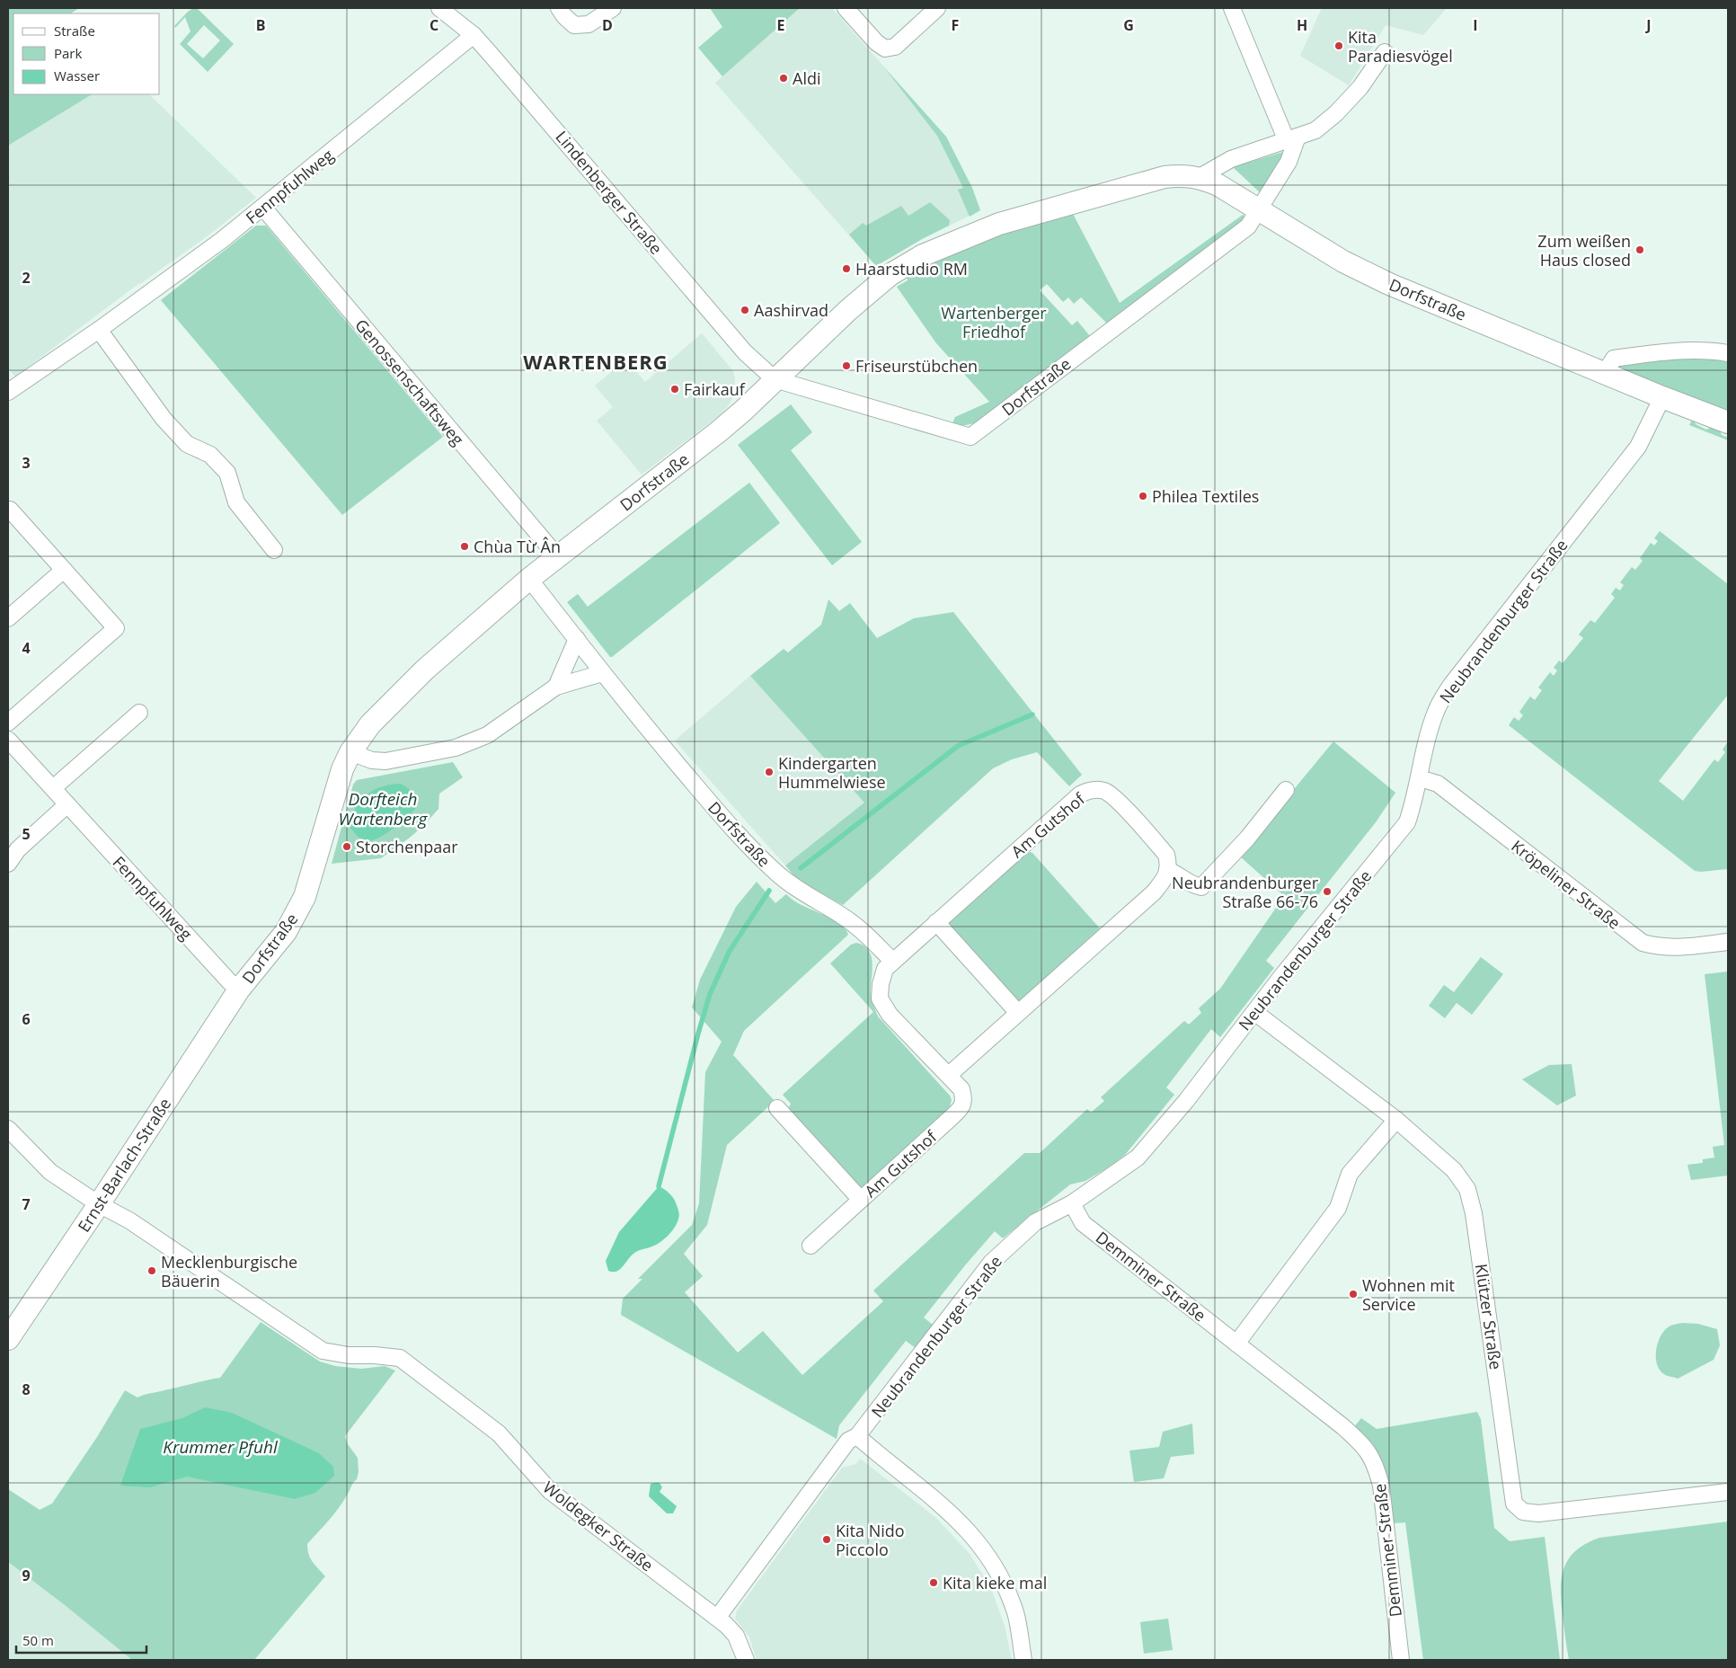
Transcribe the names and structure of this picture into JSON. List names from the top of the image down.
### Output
{
  "streets": {
    "main road": ["Dorfstraße", "Ernst-Barlach-Straße"],
    "street": [
      "Fennpfuhlweg",
      "Lindenberger Straße",
      "Genossenschaftsweg",
      "Neubrandenburger Straße",
      "Am Gutshof",
      "Kröpeliner Straße",
      "Demminer Straße",
      "Klützer Straße",
      "Woldegker Straße"
    ]
  },
  "crossings": [
    ["Fennpfuhlweg", "Lindenberger Straße"],
    ["Fennpfuhlweg", "Dorfstraße"],
    ["Fennpfuhlweg", "Genossenschaftsweg"],
    ["Fennpfuhlweg", "Ernst-Barlach-Straße"],
    ["Lindenberger Straße", "Dorfstraße"],
    ["Dorfstraße", "Genossenschaftsweg"],
    ["Dorfstraße", "Neubrandenburger Straße"],
    ["Dorfstraße", "Am Gutshof"],
    ["Dorfstraße", "Ernst-Barlach-Straße"],
    ["Neubrandenburger Straße", "Kröpeliner Straße"],
    ["Neubrandenburger Straße", "Demminer Straße"],
    ["Neubrandenburger Straße", "Klützer Straße"],
    ["Neubrandenburger Straße", "Woldegker Straße"],
    ["Ernst-Barlach-Straße", "Woldegker Straße"]
  ],
  "districts": ["WARTENBERG"],
  "water": ["Dorfteich Wartenberg", "Krummer Pfuhl"],
  "parks": ["Wartenberger Friedhof"],
  "places": [
    "Kita Paradiesvögel",
    "Aldi",
    "Zum weißen Haus closed",
    "Haarstudio RM",
    "Aashirvad",
    "Friseurstübchen",
    "Fairkauf",
    "Philea Textiles",
    "Chùa Từ Ân",
    "Kindergarten Hummelwiese",
    "Storchenpaar",
    "Neubrandenburger Straße 66-76",
    "Mecklenburgische Bäuerin",
    "Wohnen mit Service",
    "Kita Nido Piccolo",
    "Kita kieke mal"
  ],
  "legend": ["Straße", "Park", "Wasser"],
  "scale_bar": "50 m",
  "grid": {
    "columns": [
      "B",
      "C",
      "D",
      "E",
      "F",
      "G",
      "H",
      "I",
      "J"
    ],
    "rows": [
      "2",
      "3",
      "4",
      "5",
      "6",
      "7",
      "8",
      "9"
    ]
  }
}
